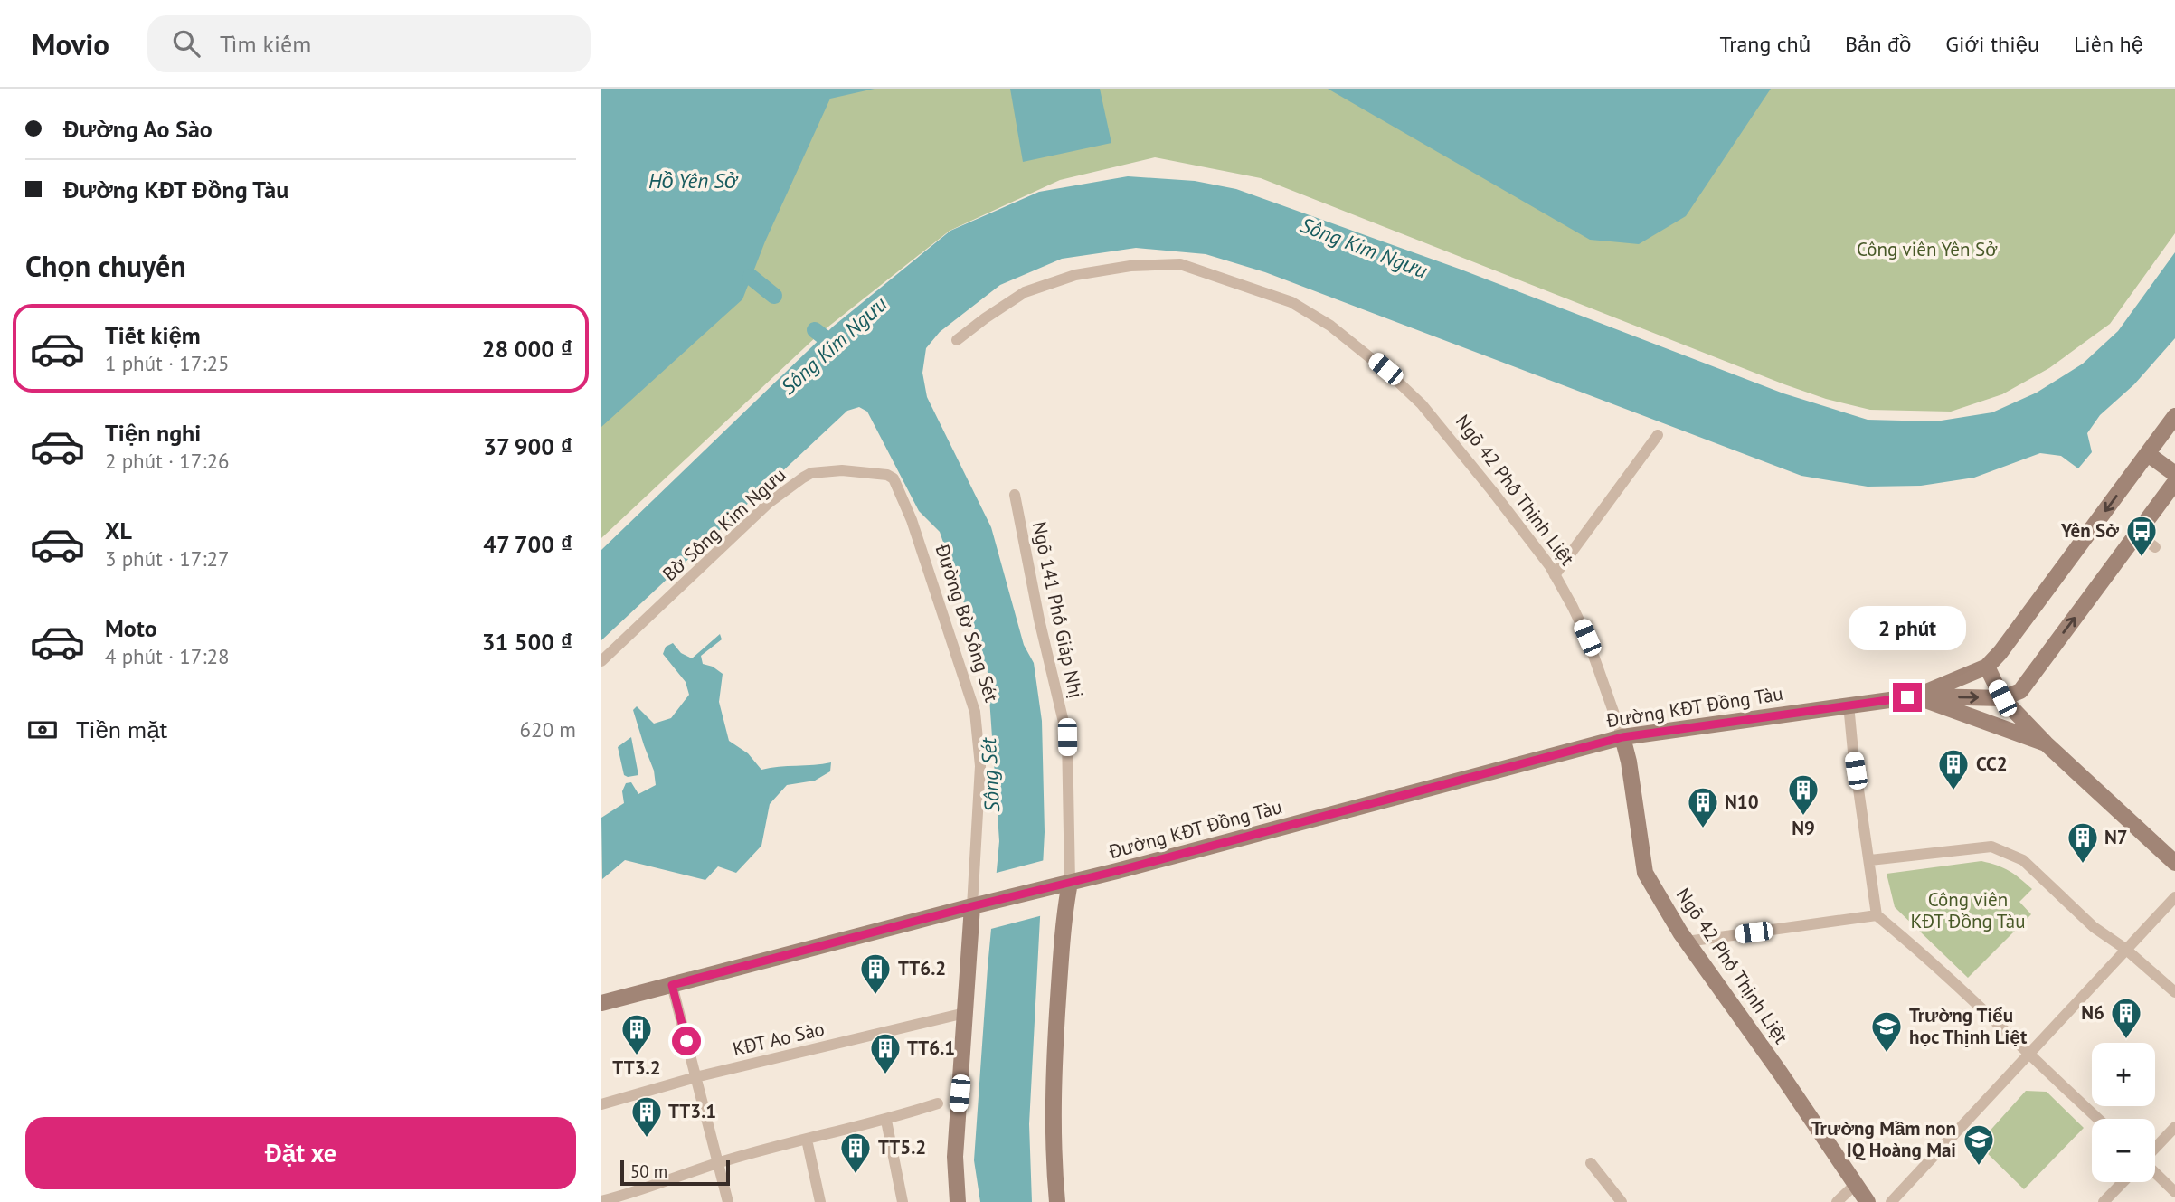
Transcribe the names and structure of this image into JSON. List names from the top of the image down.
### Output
{
  "streets": {
    "main road": ["Ngõ 42 Phố Thịnh Liệt", "Đường Bờ Sông Sét", "Đường KĐT Đồng Tàu"],
    "street": ["Bờ Sông Kim Ngưu", "Ngõ 141 Phố Giáp Nhị", "KĐT Ao Sào"]
  },
  "crossings": [
    ["Ngõ 42 Phố Thịnh Liệt", "Đường KĐT Đồng Tàu"],
    ["Bờ Sông Kim Ngưu", "Đường Bờ Sông Sét"],
    ["Ngõ 141 Phố Giáp Nhị", "Đường KĐT Đồng Tàu"],
    ["Đường Bờ Sông Sét", "Đường KĐT Đồng Tàu"],
    ["Đường Bờ Sông Sét", "KĐT Ao Sào"]
  ],
  "water": ["Hồ Yên Sở", "Sông Kim Ngưu", "Sông Sét"],
  "parks": ["Công viên Yên Sở", "Công viên KĐT Đồng Tàu"],
  "places": {
    "bus stop": ["Yên Sở"],
    "building": [
      "CC2",
      "N9",
      "N10",
      "N7",
      "TT6.2",
      "N6",
      "TT3.2",
      "TT6.1",
      "TT3.1",
      "TT5.2"
    ],
    "school or university": ["Trường Tiểu học Thịnh Liệt", "Trường Mầm non IQ Hoàng Mai"]
  },
  "scale_bar": "50 m",
  "page": {
    "header": "Movio",
    "search": "Tìm kiếm",
    "nav": [
      "Trang chủ",
      "Bản đồ",
      "Giới thiệu",
      "Liên hệ"
    ],
    "banner": ["Đường Ao Sào", "Đường KĐT Đồng Tàu"],
    "heading": "Chọn chuyến",
    "list": [
      {
        "name": "Tiết kiệm",
        "note": "1 phút · 17:25",
        "value": "28 000 ₫"
      },
      {
        "name": "Tiện nghi",
        "note": "2 phút · 17:26",
        "value": "37 900 ₫"
      },
      {
        "name": "XL",
        "note": "3 phút · 17:27",
        "value": "47 700 ₫"
      },
      {
        "name": "Moto",
        "note": "4 phút · 17:28",
        "value": "31 500 ₫"
      }
    ],
    "bubble": "2 phút",
    "pay": ["Tiền mặt", "620 m"],
    "map_buttons": ["+", "−"],
    "buttons": "Đặt xe",
    "scale": "50 m"
  }
}
